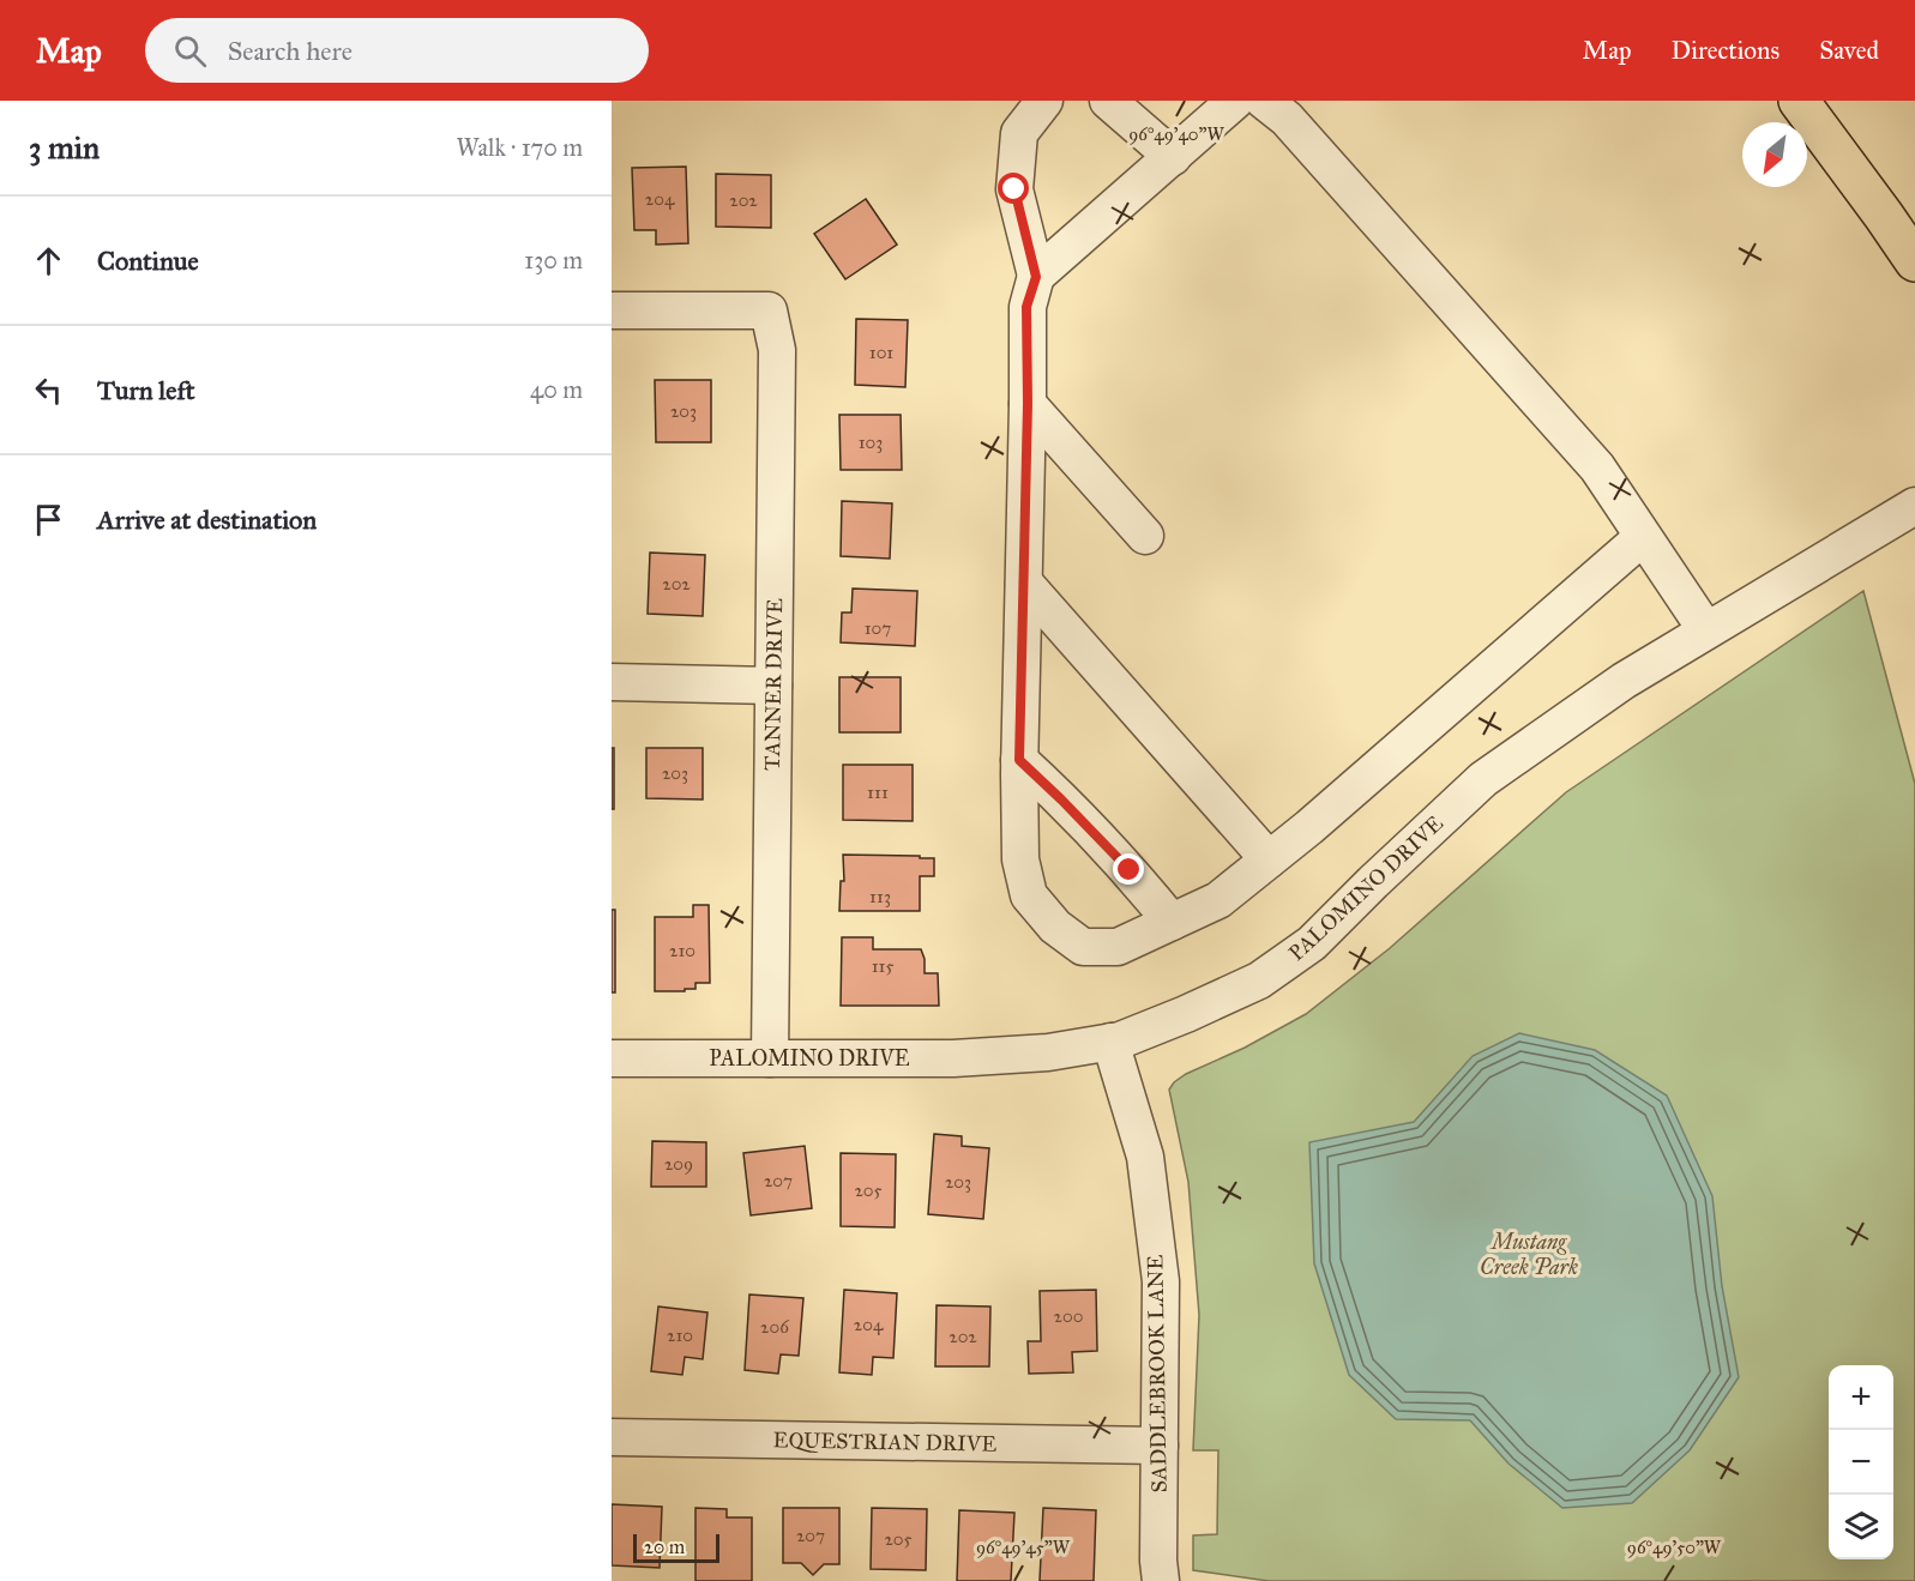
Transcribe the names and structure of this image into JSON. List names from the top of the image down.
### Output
{
  "streets": {
    "street": [
      "TANNER DRIVE",
      "PALOMINO DRIVE",
      "SADDLEBROOK LANE",
      "EQUESTRIAN DRIVE"
    ]
  },
  "crossings": [
    ["TANNER DRIVE", "PALOMINO DRIVE"],
    ["PALOMINO DRIVE", "SADDLEBROOK LANE"],
    ["SADDLEBROOK LANE", "EQUESTRIAN DRIVE"]
  ],
  "parks": ["Mustang Creek Park"],
  "house_numbers": [
    "204",
    "202",
    "101",
    "203",
    "103",
    "202",
    "107",
    "203",
    "111",
    "113",
    "210",
    "115",
    "209",
    "207",
    "203",
    "205",
    "200",
    "204",
    "206",
    "210",
    "202",
    "207",
    "205"
  ],
  "scale_bar": "20 m",
  "north": "bottom left",
  "page": {
    "header": "Map",
    "search": "Search here",
    "nav": ["Map", "Directions", "Saved"],
    "heading": ["3 min", "Walk · 170 m"],
    "list": [
      ["Continue", "130 m"],
      ["Turn left", "40 m"],
      "Arrive at destination"
    ],
    "map_buttons": ["+", "−"],
    "scale": "20 m"
  },
  "coordinates": ["96°49'40\"W", "96°49'45\"W", "96°49'50\"W"]
}
